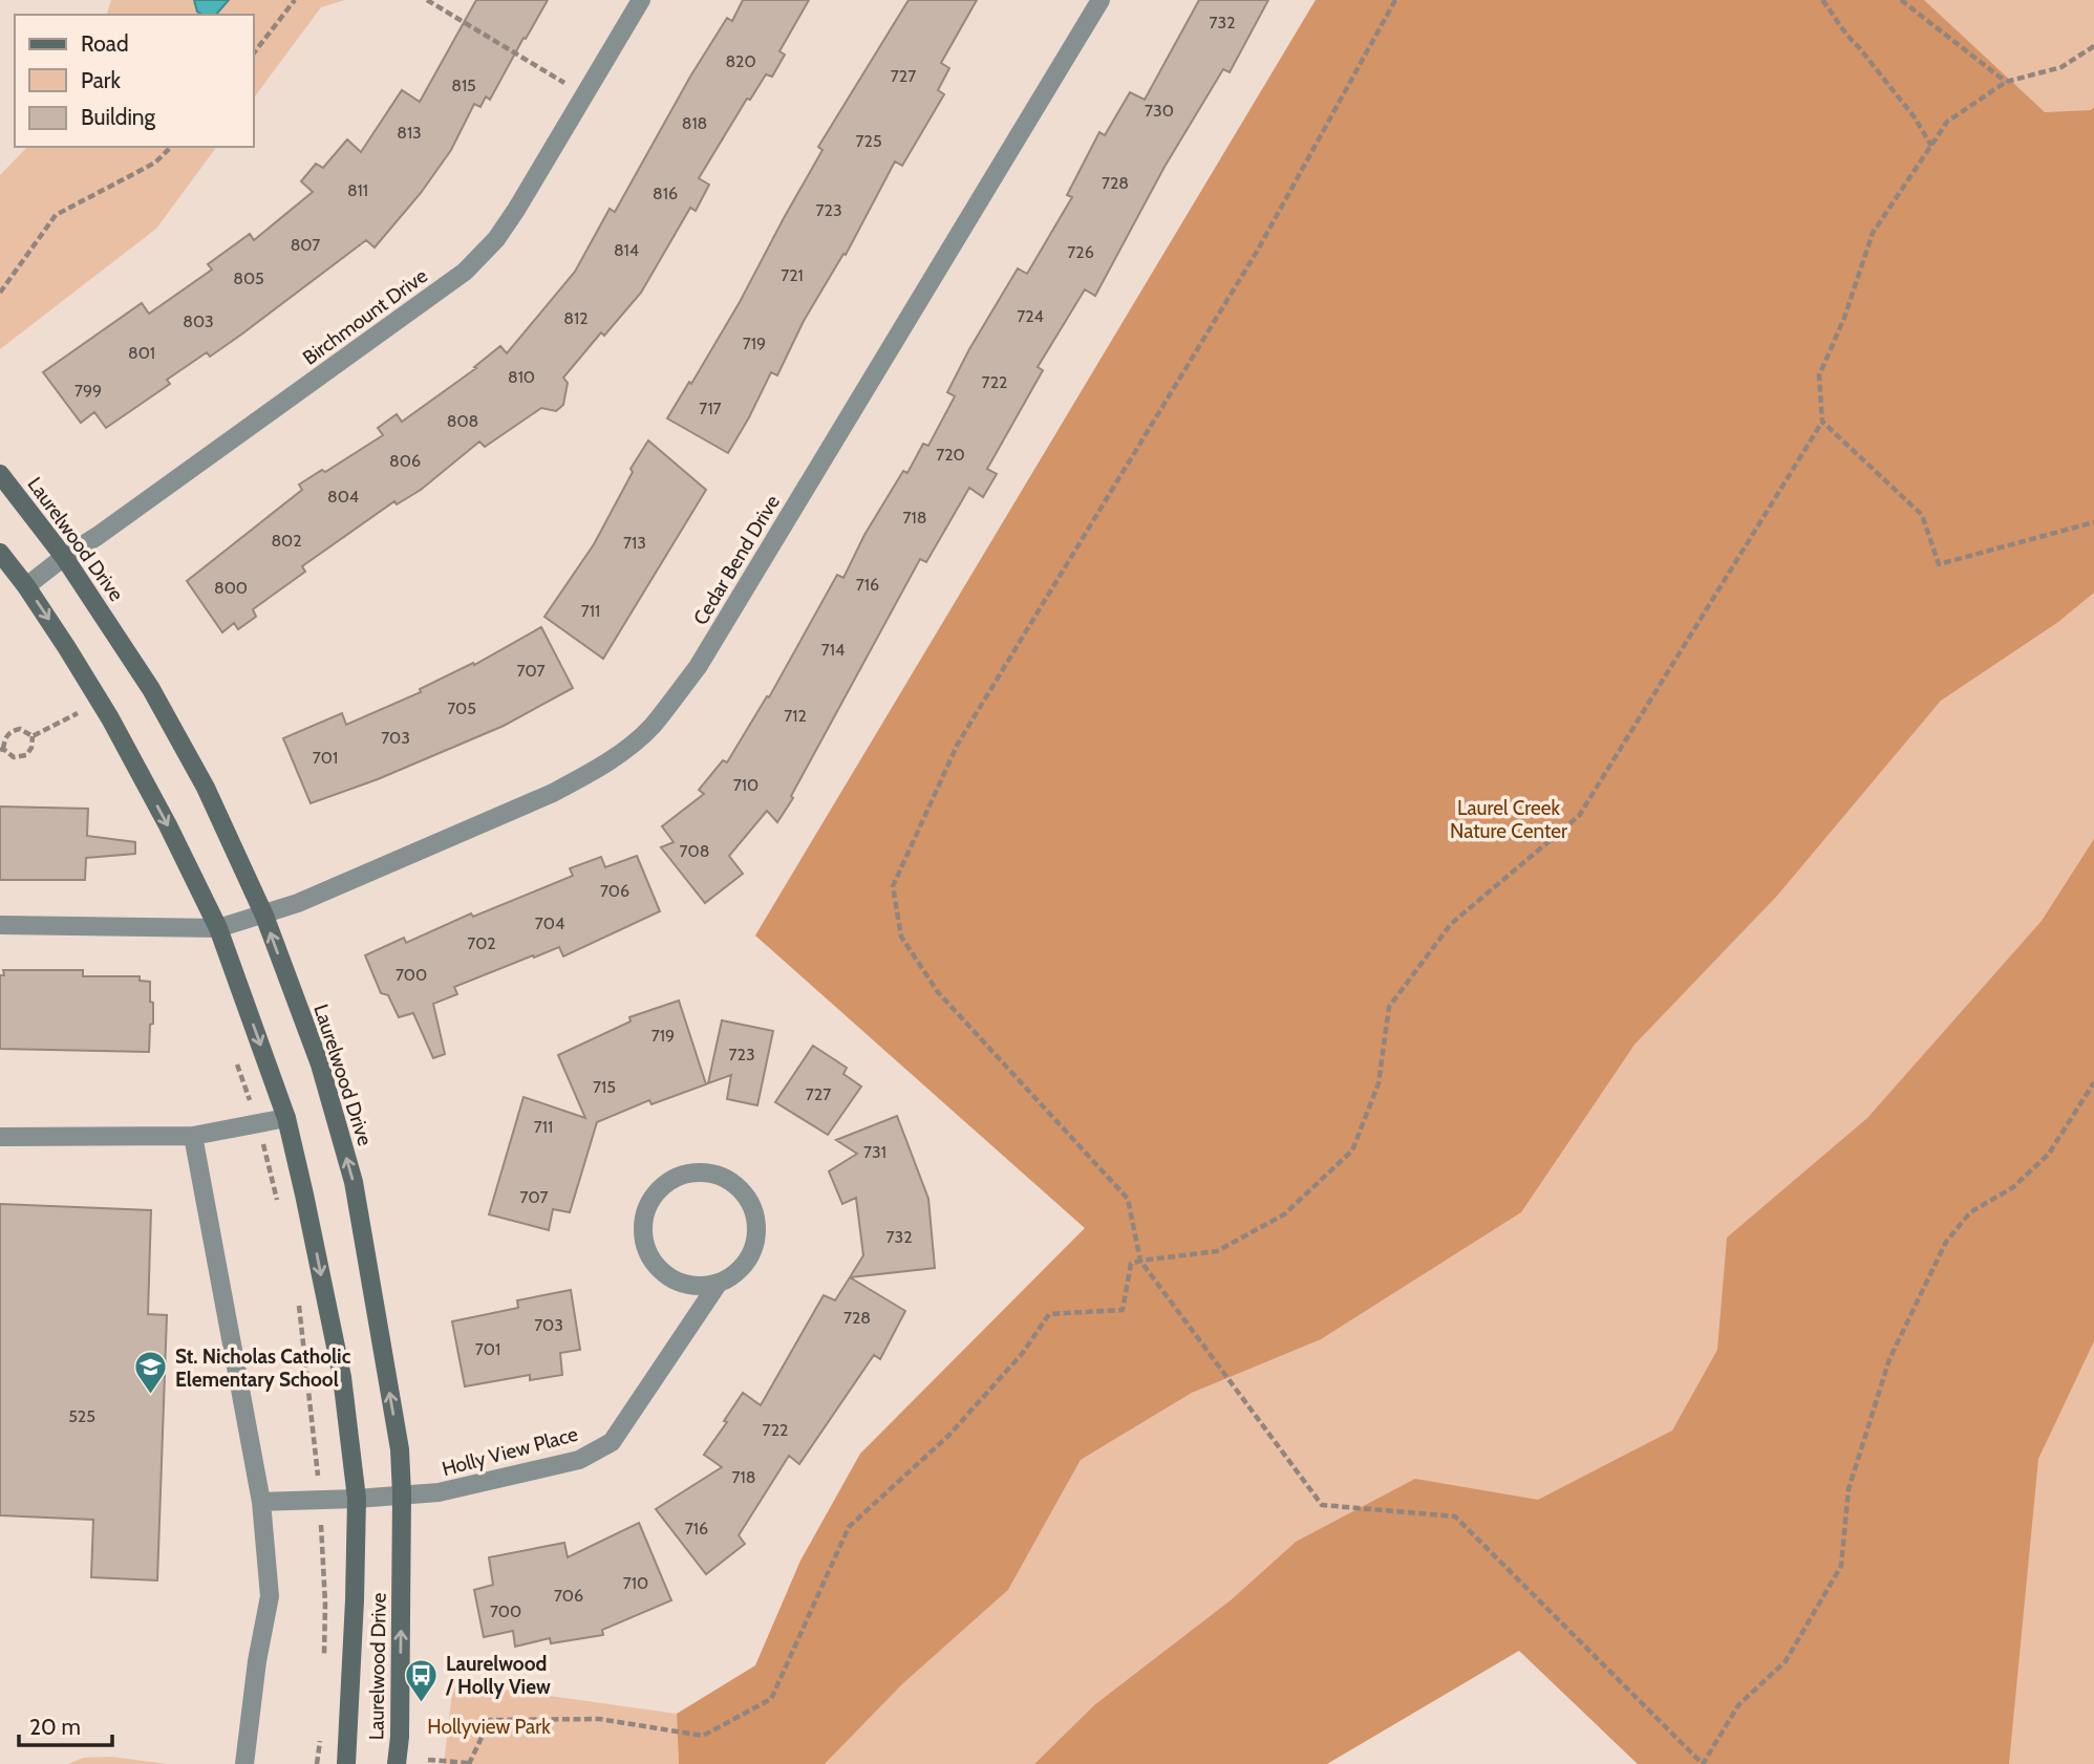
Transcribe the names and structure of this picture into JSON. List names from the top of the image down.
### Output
{
  "streets": {
    "street": [
      "Birchmount Drive",
      "Laurelwood Drive",
      "Cedar Bend Drive",
      "Holly View Place"
    ]
  },
  "crossings": [
    ["Birchmount Drive", "Laurelwood Drive"],
    ["Laurelwood Drive", "Cedar Bend Drive"],
    ["Laurelwood Drive", "Holly View Place"]
  ],
  "parks": ["Laurel Creek Nature Center", "Hollyview Park"],
  "places": {
    "school or university": ["St. Nicholas Catholic Elementary School"],
    "bus stop": ["Laurelwood / Holly View"]
  },
  "house_numbers": [
    "732",
    "820",
    "727",
    "815",
    "730",
    "818",
    "813",
    "725",
    "728",
    "811",
    "816",
    "723",
    "807",
    "814",
    "726",
    "721",
    "805",
    "724",
    "812",
    "803",
    "719",
    "801",
    "810",
    "722",
    "799",
    "717",
    "808",
    "720",
    "806",
    "804",
    "718",
    "802",
    "713",
    "716",
    "800",
    "711",
    "714",
    "707",
    "705",
    "712",
    "703",
    "701",
    "710",
    "708",
    "706",
    "704",
    "702",
    "700",
    "719",
    "723",
    "715",
    "727",
    "711",
    "731",
    "707",
    "732",
    "728",
    "703",
    "701",
    "525",
    "722",
    "718",
    "716",
    "710",
    "706",
    "700"
  ],
  "legend": ["Road", "Park", "Building"],
  "scale_bar": "20 m"
}
